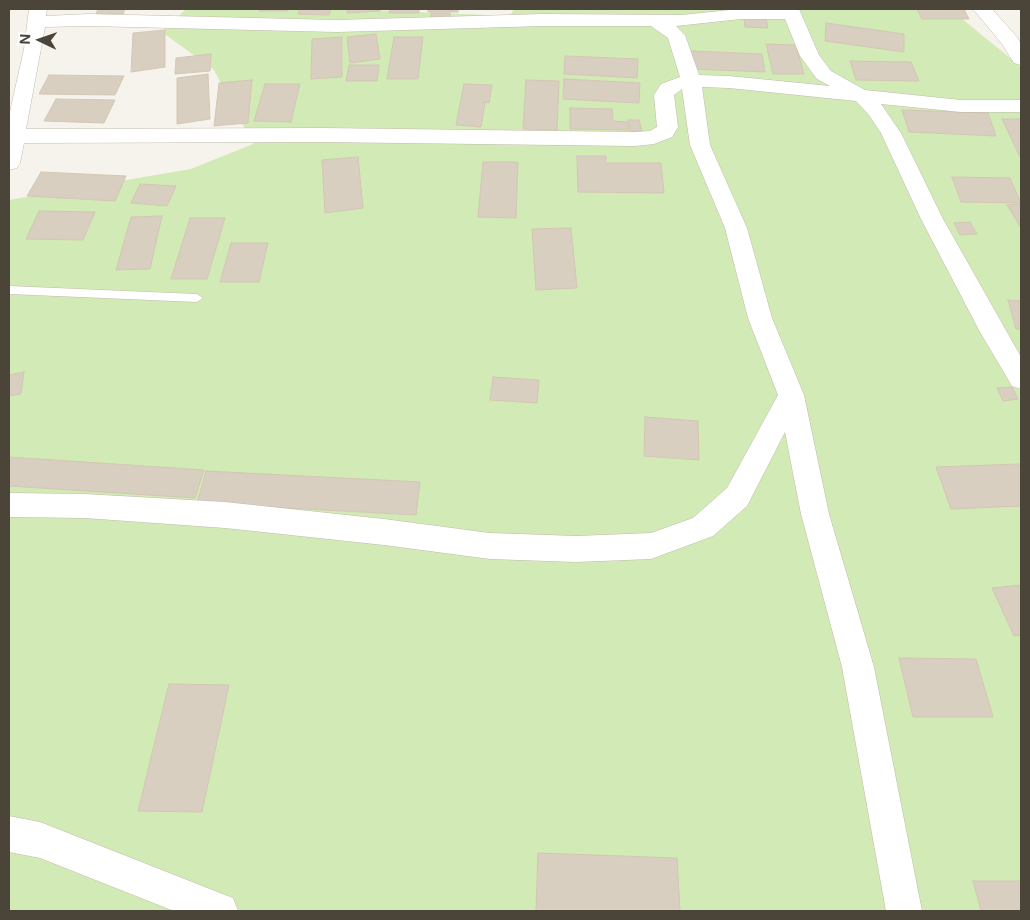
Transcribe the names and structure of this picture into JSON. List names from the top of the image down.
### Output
{
  "north": "left"
}
